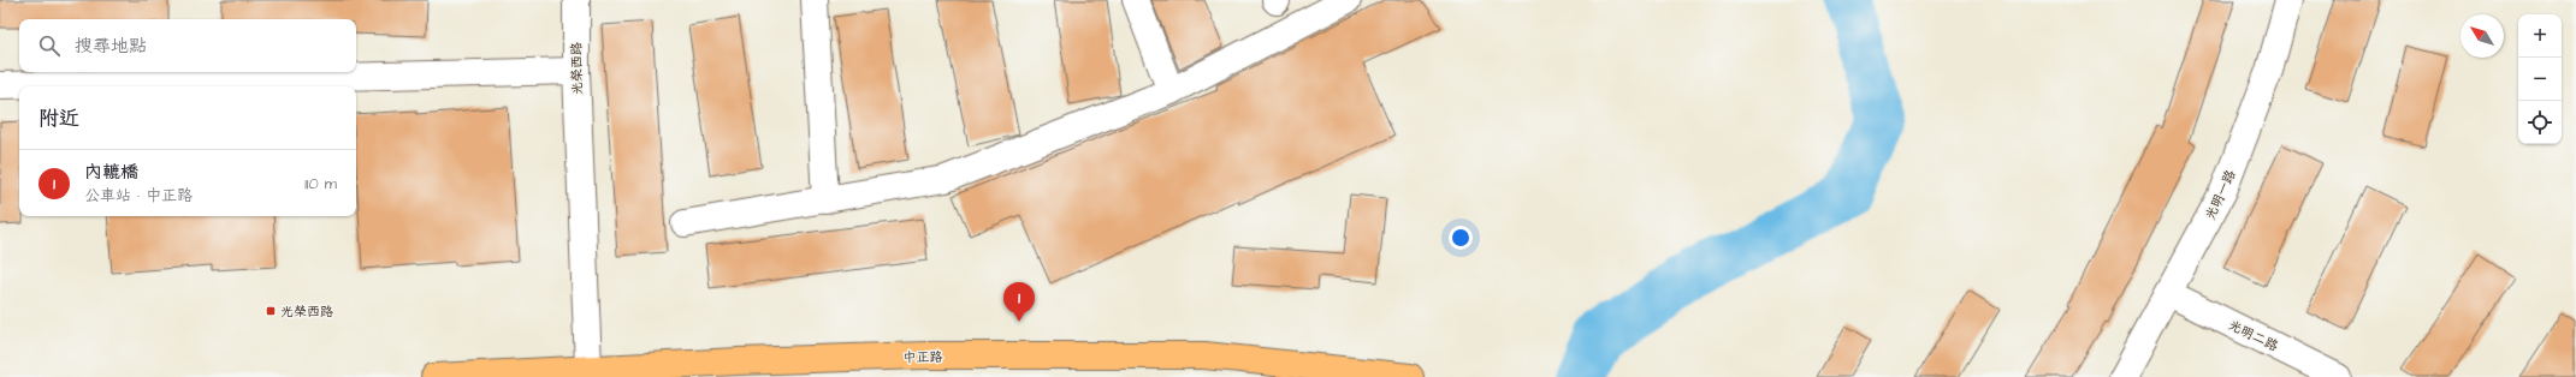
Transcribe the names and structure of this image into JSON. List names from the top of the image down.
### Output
{
  "streets": {
    "main road": ["中正路"],
    "street": ["光榮西路", "光明一路", "光明二路"]
  },
  "crossings": [
    ["光榮西路", "中正路"],
    ["光明一路", "光明二路"]
  ],
  "places": {
    "transit": ["光榮西路"]
  },
  "north": "top left",
  "page": {
    "map_buttons": ["+", "−"],
    "search": "搜尋地點",
    "heading": "附近",
    "list": [
      {
        "mark": "1",
        "name": "內轆橋",
        "note": "公車站 · 中正路",
        "value": "110 m"
      }
    ],
    "pins": "1"
  }
}
